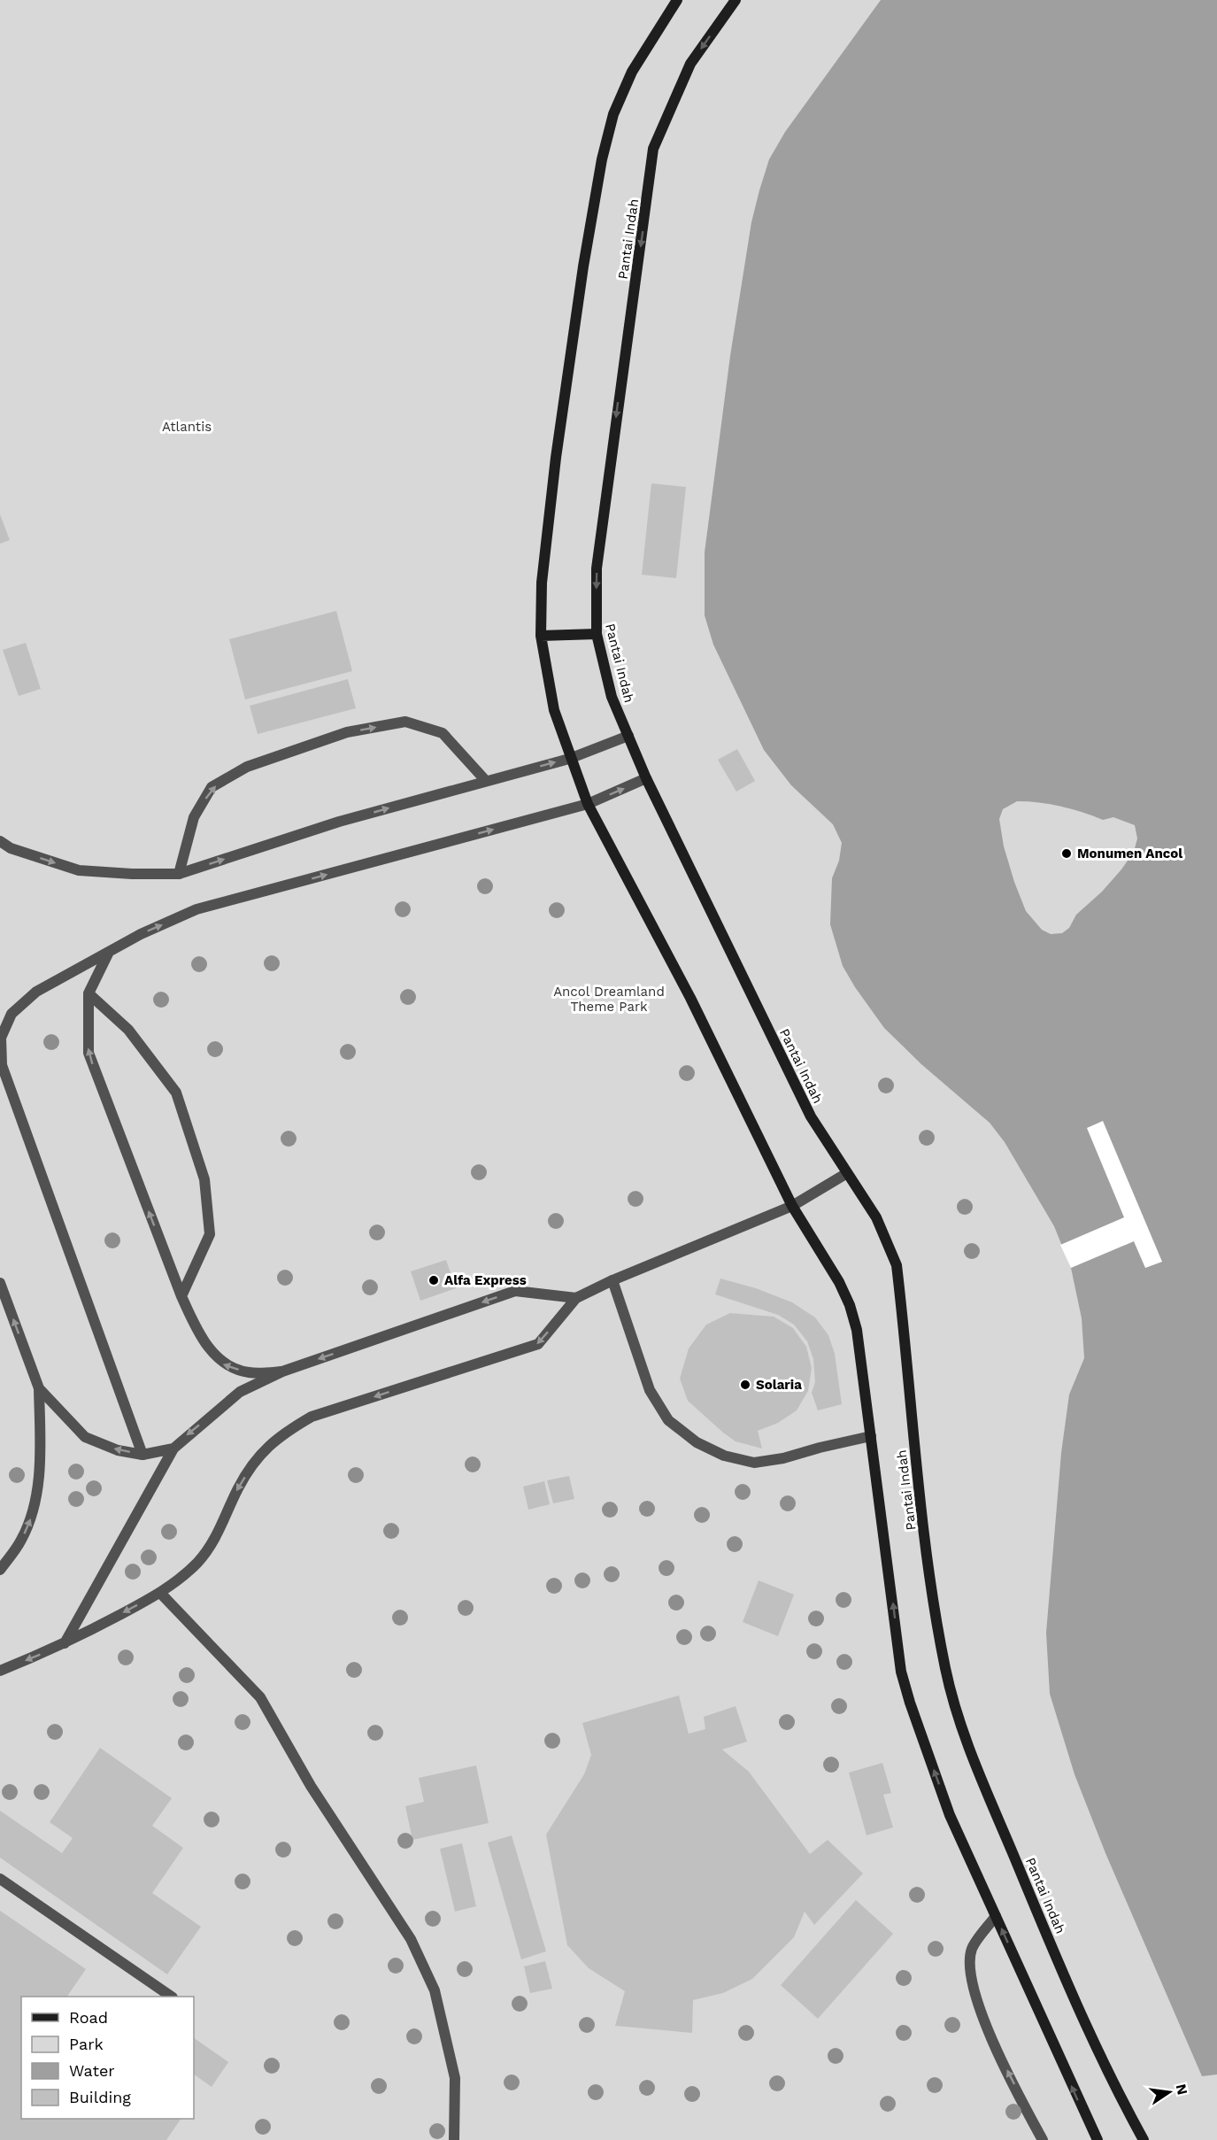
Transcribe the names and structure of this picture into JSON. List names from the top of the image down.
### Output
{
  "streets": {
    "street": ["Pantai Indah"]
  },
  "parks": ["Atlantis", "Ancol Dreamland Theme Park"],
  "places": ["Monumen Ancol", "Alfa Express", "Solaria"],
  "legend": [
    "Road",
    "Park",
    "Water",
    "Building"
  ],
  "north": "right"
}
